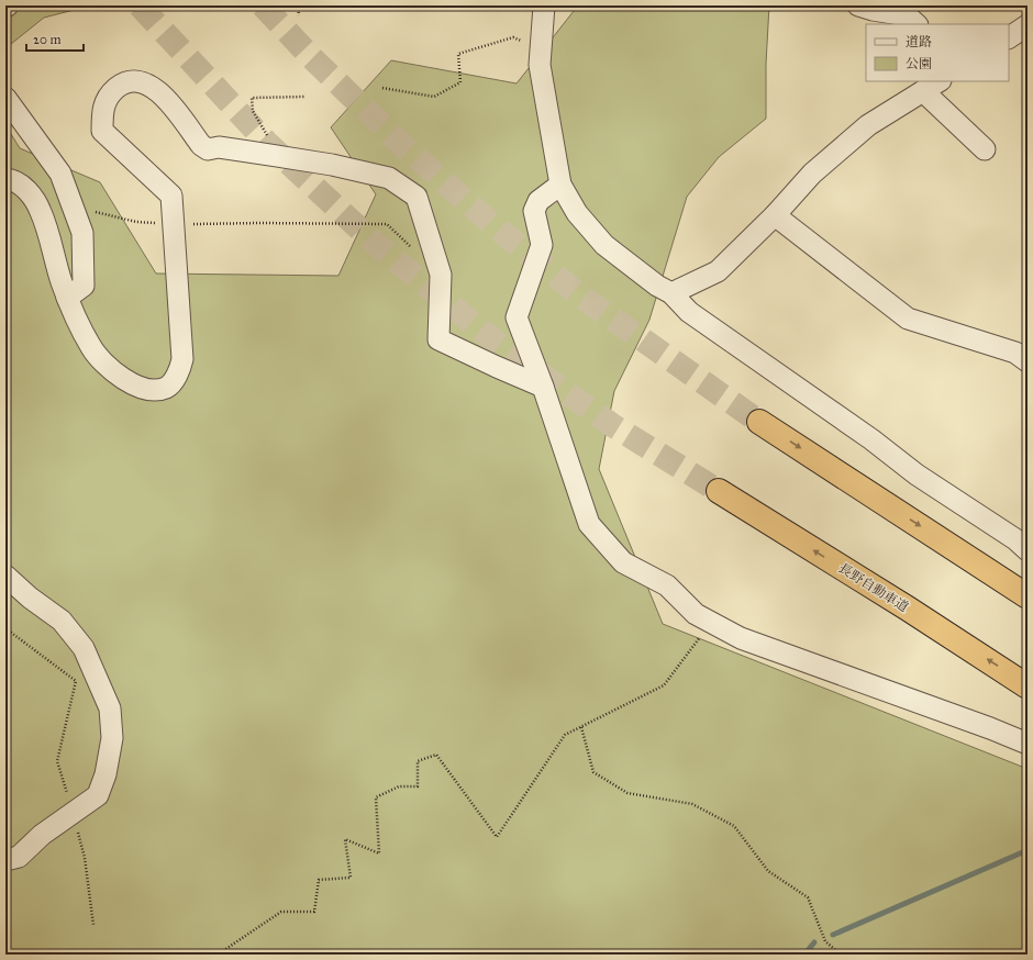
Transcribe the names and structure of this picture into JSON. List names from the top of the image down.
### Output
{
  "streets": {
    "highway": ["長野自動車道"]
  },
  "legend": ["道路", "公園"],
  "scale_bar": "20 m"
}
